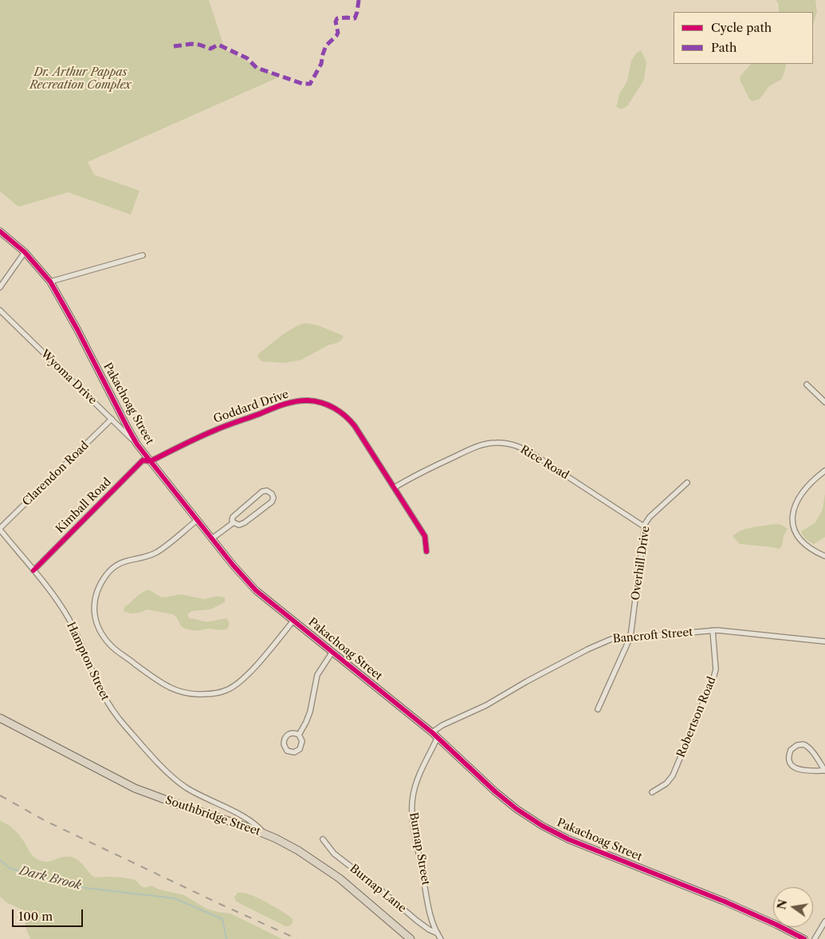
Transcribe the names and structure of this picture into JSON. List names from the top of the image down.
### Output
{
  "streets": {
    "main road": ["Southbridge Street"],
    "street": [
      "Wyoma Drive",
      "Pakachoag Street",
      "Goddard Drive",
      "Rice Road",
      "Clarendon Road",
      "Kimball Road",
      "Overhill Drive",
      "Bancroft Street",
      "Hampton Street",
      "Robertson Road",
      "Burnap Street",
      "Burnap Lane"
    ]
  },
  "crossings": [
    ["Wyoma Drive", "Pakachoag Street"],
    ["Wyoma Drive", "Clarendon Road"],
    ["Pakachoag Street", "Goddard Drive"],
    ["Pakachoag Street", "Kimball Road"],
    ["Pakachoag Street", "Bancroft Street"],
    ["Pakachoag Street", "Burnap Street"],
    ["Goddard Drive", "Rice Road"],
    ["Goddard Drive", "Kimball Road"],
    ["Rice Road", "Overhill Drive"],
    ["Clarendon Road", "Hampton Street"],
    ["Kimball Road", "Hampton Street"],
    ["Overhill Drive", "Bancroft Street"],
    ["Bancroft Street", "Robertson Road"],
    ["Hampton Street", "Southbridge Street"],
    ["Burnap Street", "Burnap Lane"]
  ],
  "water": ["Dark Brook"],
  "parks": ["Dr. Arthur Pappas Recreation Complex"],
  "legend": ["Cycle path", "Path"],
  "scale_bar": "100 m",
  "north": "left"
}
